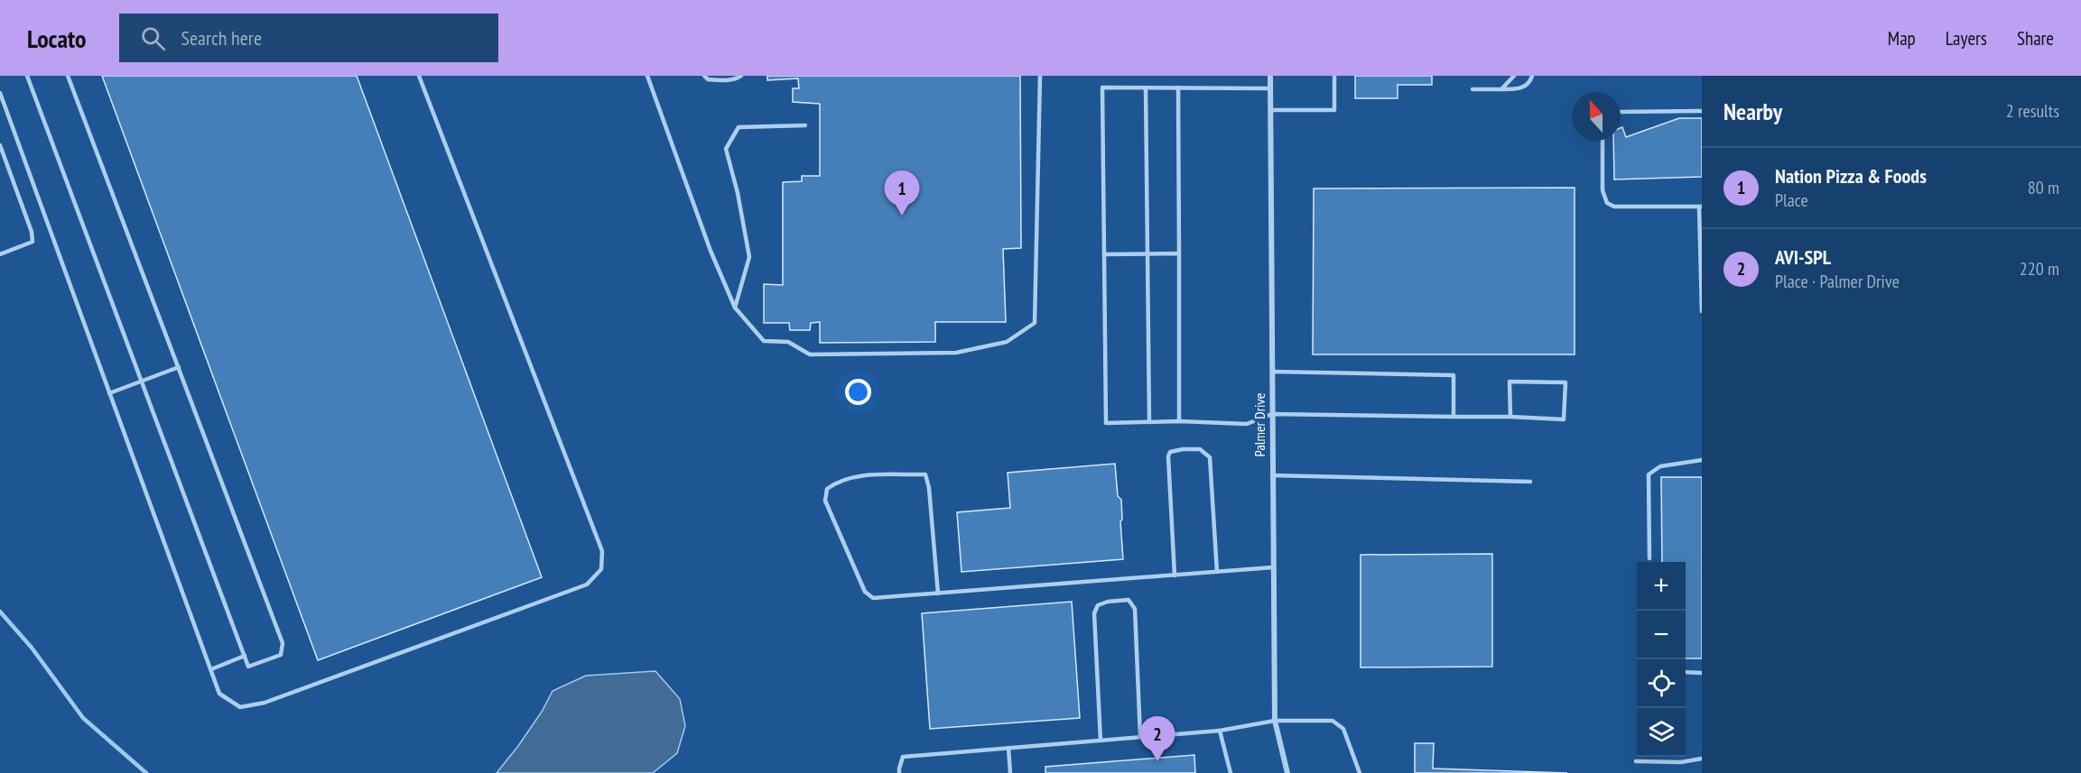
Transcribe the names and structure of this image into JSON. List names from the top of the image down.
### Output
{
  "streets": {
    "street": ["Palmer Drive"]
  },
  "north": "top",
  "page": {
    "header": "Locato",
    "search": "Search here",
    "nav": ["Map", "Layers", "Share"],
    "heading": ["Nearby", "2 results"],
    "list": [
      {
        "mark": "1",
        "name": "Nation Pizza & Foods",
        "note": "Place",
        "value": "80 m"
      },
      {
        "mark": "2",
        "name": "AVI-SPL",
        "note": "Place · Palmer Drive",
        "value": "220 m"
      }
    ],
    "pins": ["1", "2"],
    "map_buttons": ["+", "−"]
  }
}
